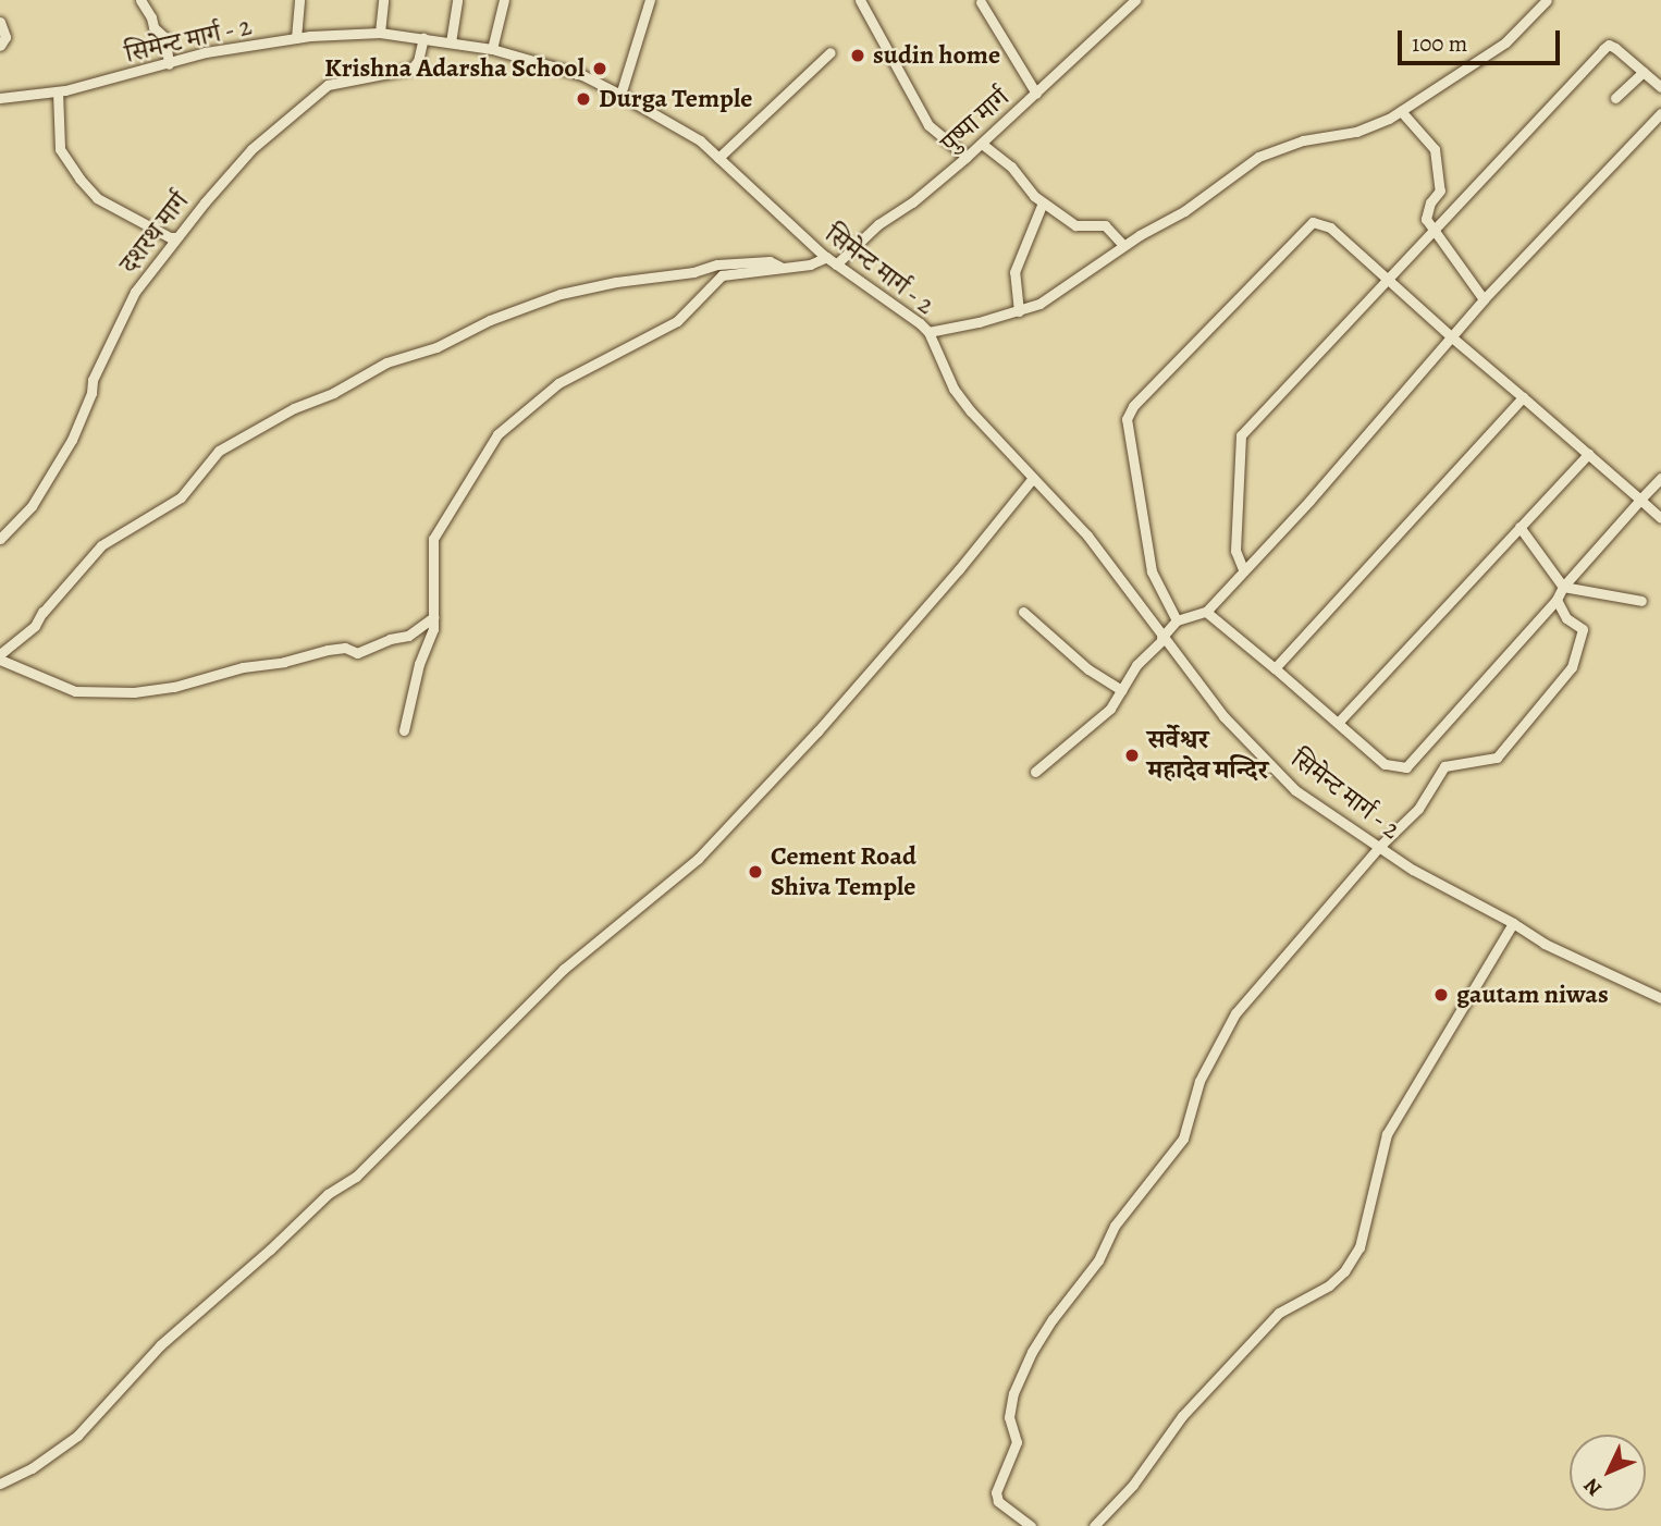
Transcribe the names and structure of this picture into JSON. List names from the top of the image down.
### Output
{
  "streets": {
    "street": ["सिमेन्ट मार्ग - 2", "पुष्पा मार्ग", "दशरथ मार्ग"]
  },
  "crossings": [
    ["सिमेन्ट मार्ग - 2", "पुष्पा मार्ग"],
    ["सिमेन्ट मार्ग - 2", "दशरथ मार्ग"]
  ],
  "places": [
    "sudin home",
    "Krishna Adarsha School",
    "Durga Temple",
    "सर्वेश्वर महादेव मन्दिर",
    "Cement Road Shiva Temple",
    "gautam niwas"
  ],
  "scale_bar": "100 m",
  "north": "bottom left"
}
